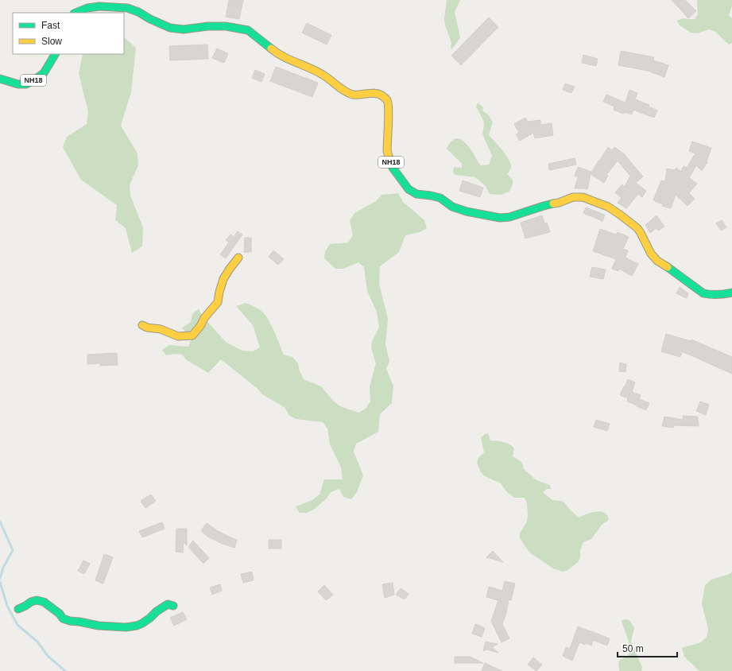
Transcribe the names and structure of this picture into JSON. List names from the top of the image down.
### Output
{
  "streets": {
    "main road": ["NH18"]
  },
  "legend": ["Fast", "Slow"],
  "scale_bar": "50 m"
}
